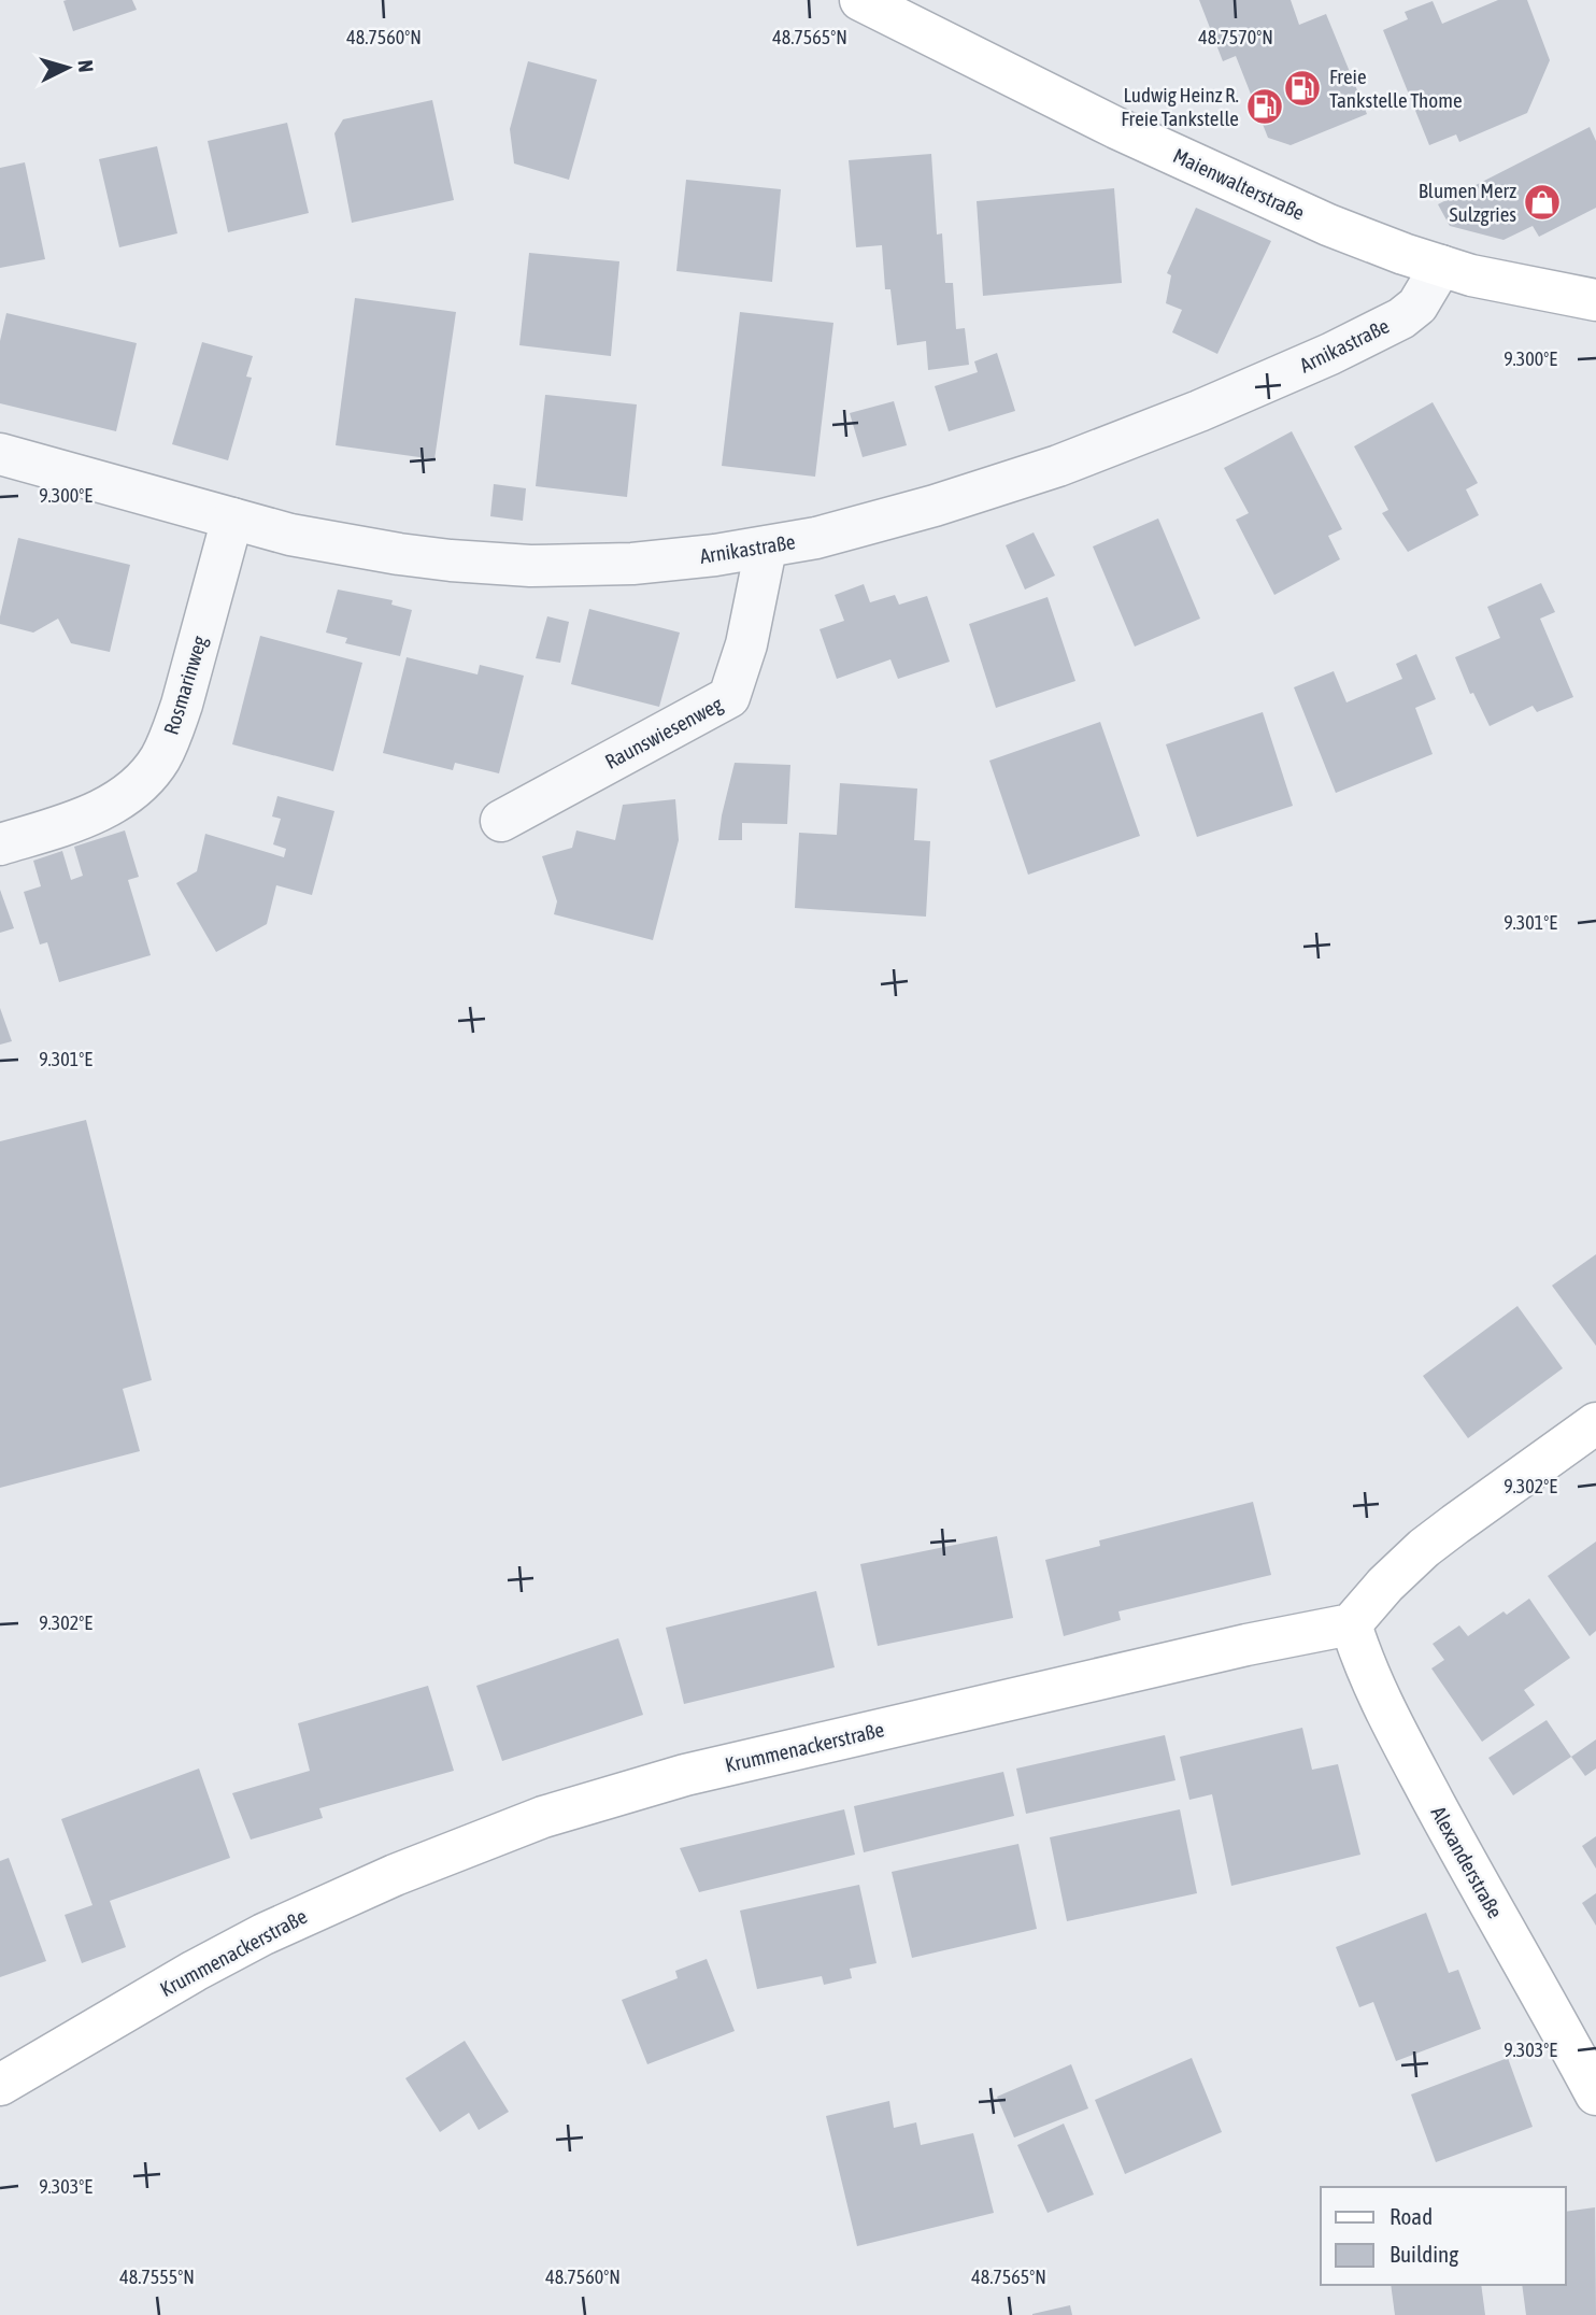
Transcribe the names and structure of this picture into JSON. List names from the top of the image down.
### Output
{
  "streets": {
    "main road": ["Maienwalterstraße", "Krummenackerstraße", "Alexanderstraße"],
    "street": ["Arnikastraße", "Rosmarinweg", "Raunswiesenweg"]
  },
  "crossings": [
    ["Maienwalterstraße", "Arnikastraße"],
    ["Arnikastraße", "Rosmarinweg"],
    ["Arnikastraße", "Raunswiesenweg"],
    ["Krummenackerstraße", "Alexanderstraße"]
  ],
  "places": {
    "fuel station": ["Freie Tankstelle Thome", "Ludwig Heinz R. Freie Tankstelle"],
    "shop": ["Blumen Merz Sulzgries"]
  },
  "legend": ["Road", "Building"],
  "north": "right",
  "coordinates": [
    "48.7560°N",
    "48.7565°N",
    "48.7570°N",
    "9.300°E",
    "9.301°E",
    "9.302°E",
    "9.303°E",
    "48.7555°N"
  ]
}
